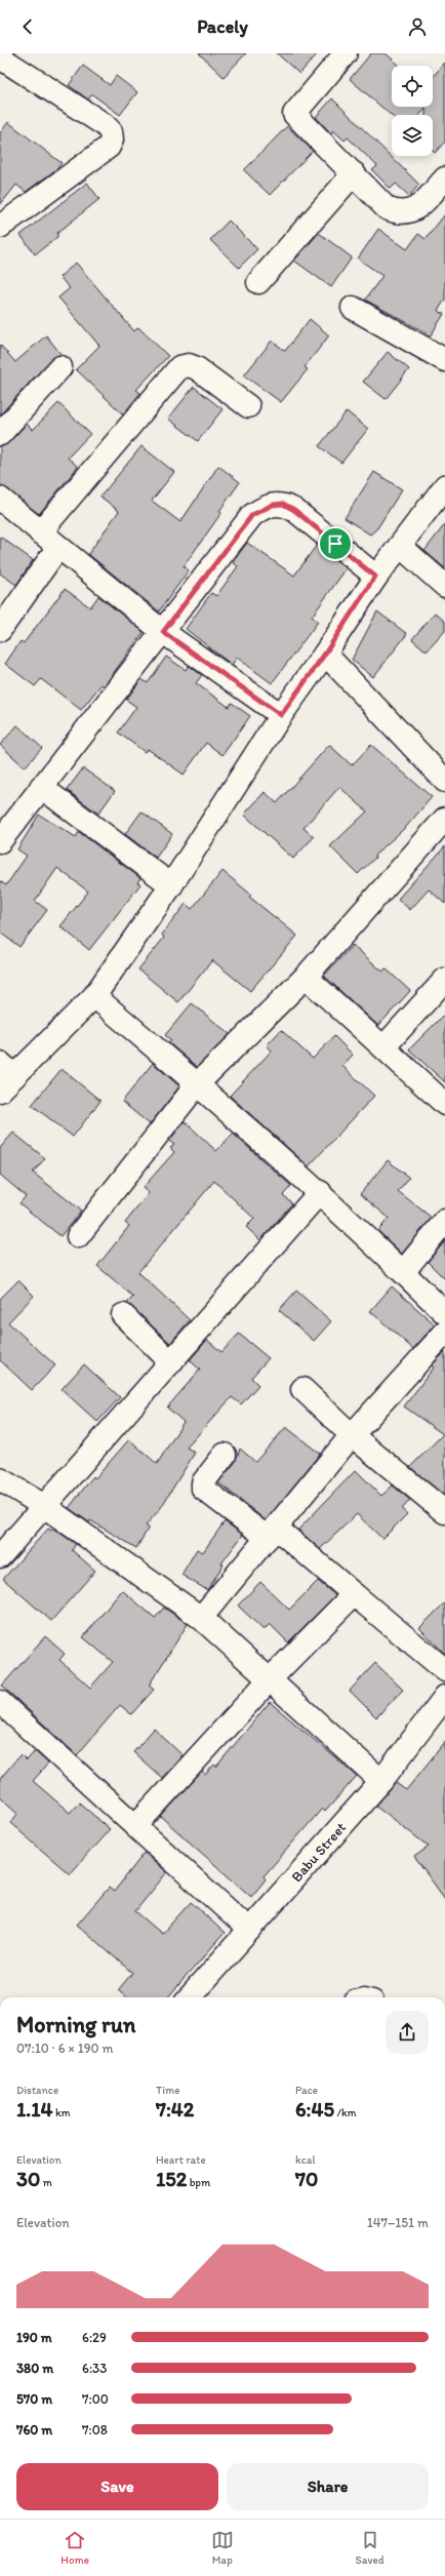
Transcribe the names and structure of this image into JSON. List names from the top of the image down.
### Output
{
  "streets": {
    "street": ["Babu Street"]
  },
  "page": {
    "header": "Pacely",
    "heading": ["Morning run", "07:10 · 6 × 190 m"],
    "stats": [
      ["Distance", "1.14 km"],
      ["Time", "7:42"],
      ["Pace", "6:45 /km"],
      ["Elevation", "30 m"],
      ["Heart rate", "152 bpm"],
      ["kcal", "70"]
    ],
    "chart": ["Elevation", "147–151 m"],
    "list": [
      {
        "name": "190 m",
        "note": "6:29"
      },
      {
        "name": "380 m",
        "note": "6:33"
      },
      {
        "name": "570 m",
        "note": "7:00"
      },
      {
        "name": "760 m",
        "note": "7:08"
      }
    ],
    "buttons": ["Save", "Share"],
    "tabs": ["Home", "Map", "Saved"]
  }
}
